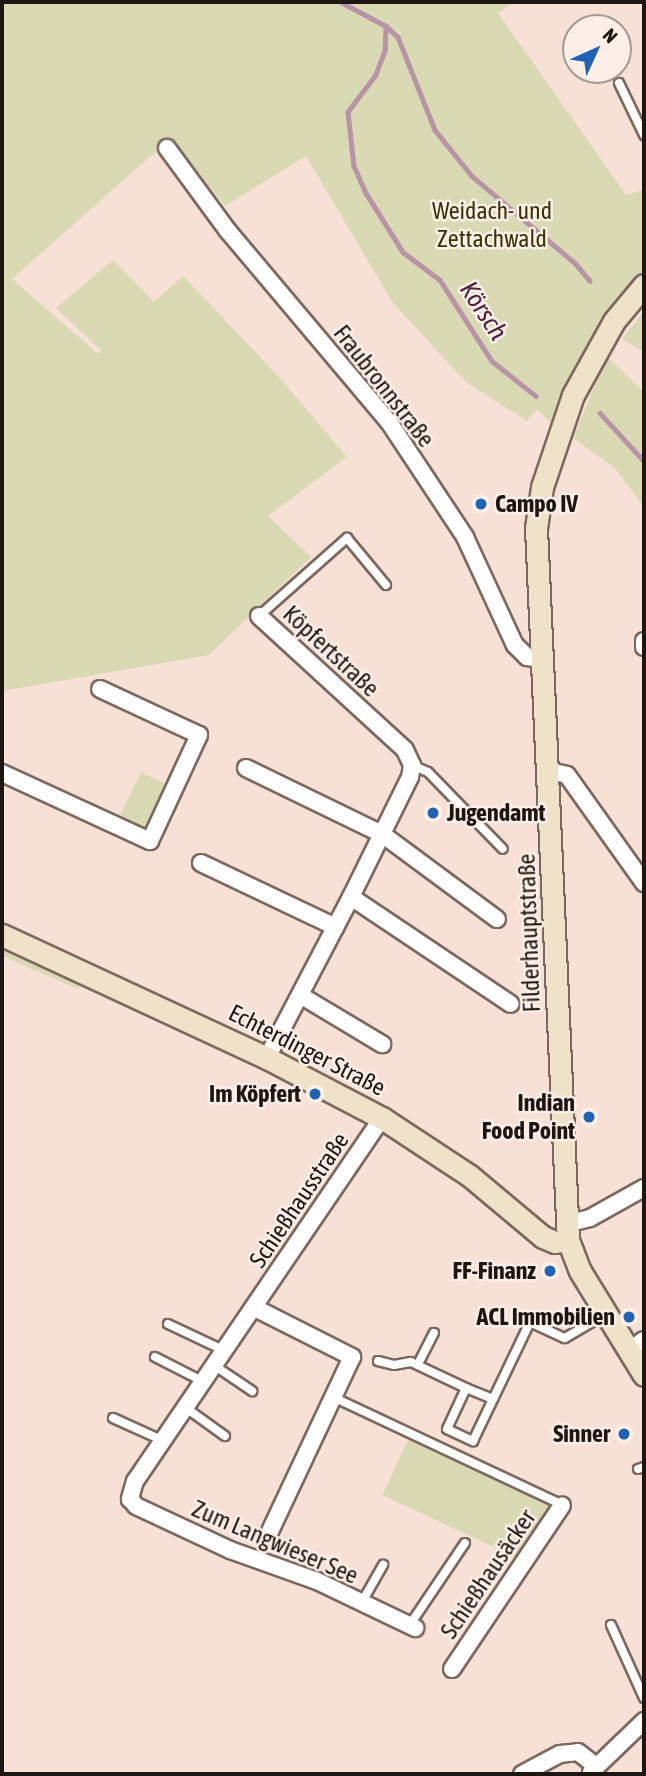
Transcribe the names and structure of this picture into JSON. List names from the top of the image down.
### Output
{
  "streets": {
    "main road": ["Filderhauptstraße", "Echterdinger Straße"],
    "street": [
      "Fraubronnstraße",
      "Köpfertstraße",
      "Schießhausstraße",
      "Zum Langwieser See",
      "Schießhausäcker"
    ]
  },
  "crossings": [
    ["Fraubronnstraße", "Filderhauptstraße"],
    ["Filderhauptstraße", "Echterdinger Straße"],
    ["Echterdinger Straße", "Schießhausstraße"],
    ["Schießhausstraße", "Zum Langwieser See"]
  ],
  "water": ["Körsch"],
  "parks": ["Weidach- und Zettachwald"],
  "places": [
    "Campo IV",
    "Jugendamt",
    "Im Köpfert",
    "Indian Food Point",
    "FF-Finanz",
    "ACL Immobilien",
    "Sinner"
  ],
  "north": "top right"
}
